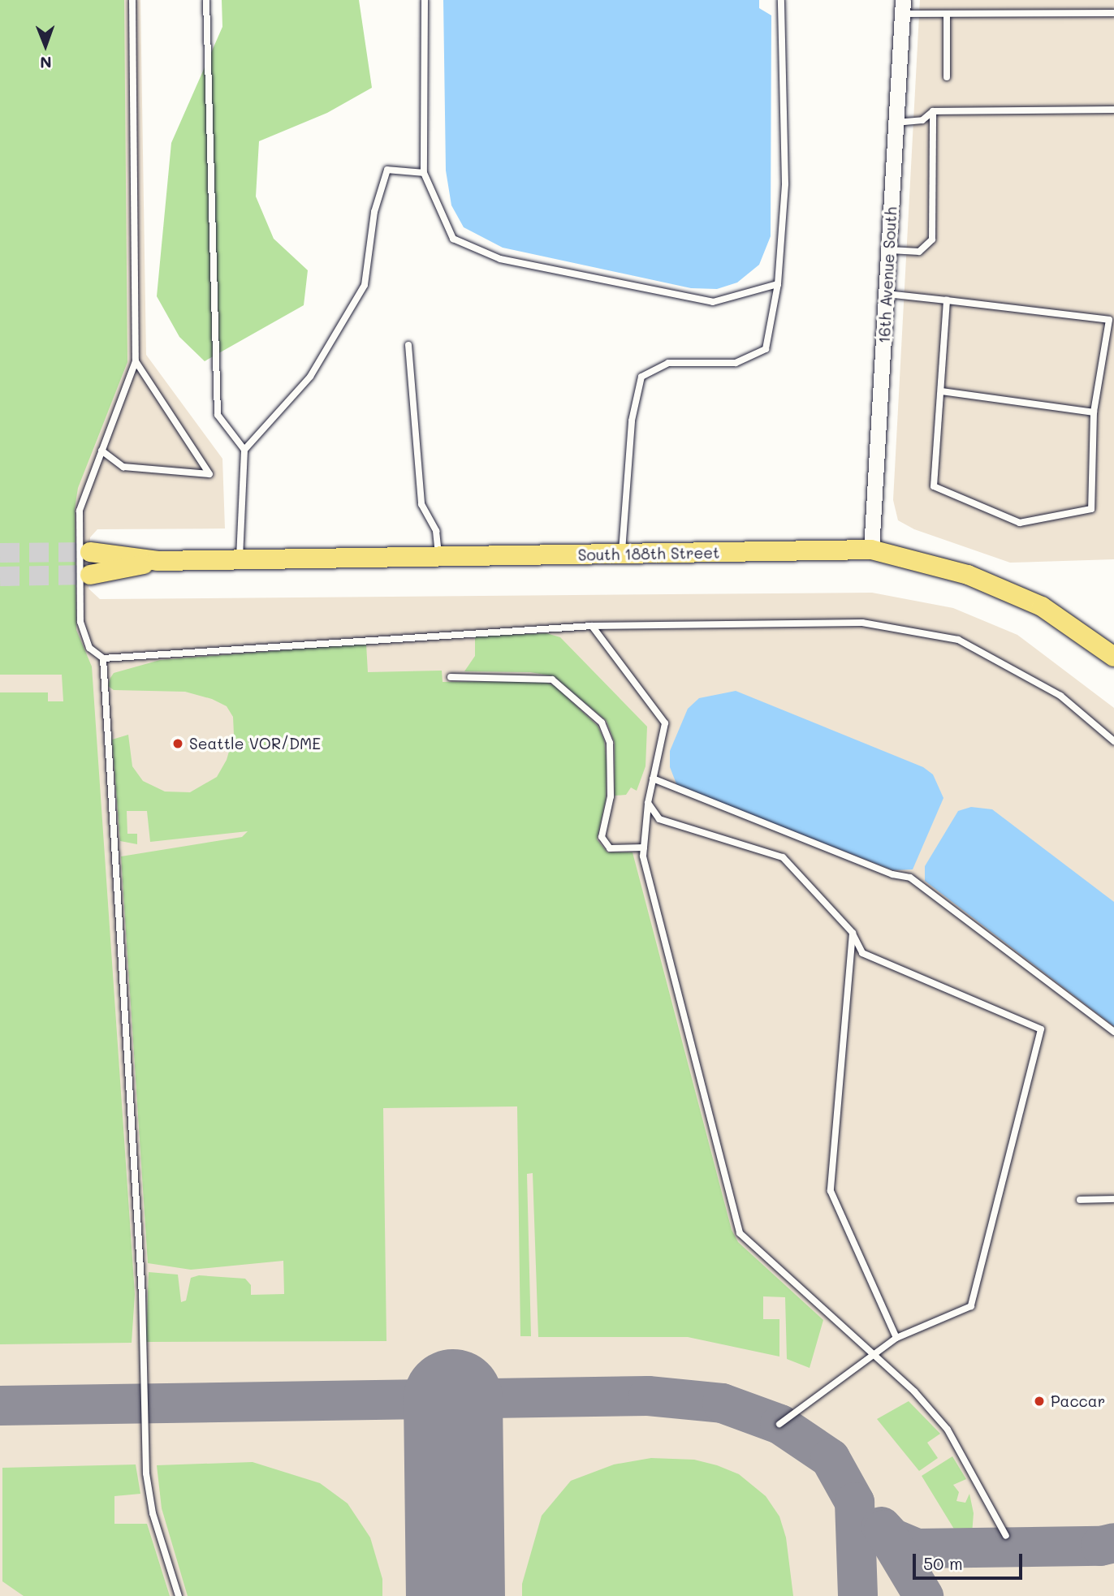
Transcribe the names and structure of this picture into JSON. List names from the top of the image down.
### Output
{
  "streets": {
    "main road": ["South 188th Street"],
    "street": ["16th Avenue South"]
  },
  "crossings": [
    ["16th Avenue South", "South 188th Street"]
  ],
  "places": ["Seattle VOR/DME", "Paccar"],
  "scale_bar": "50 m",
  "north": "bottom"
}
